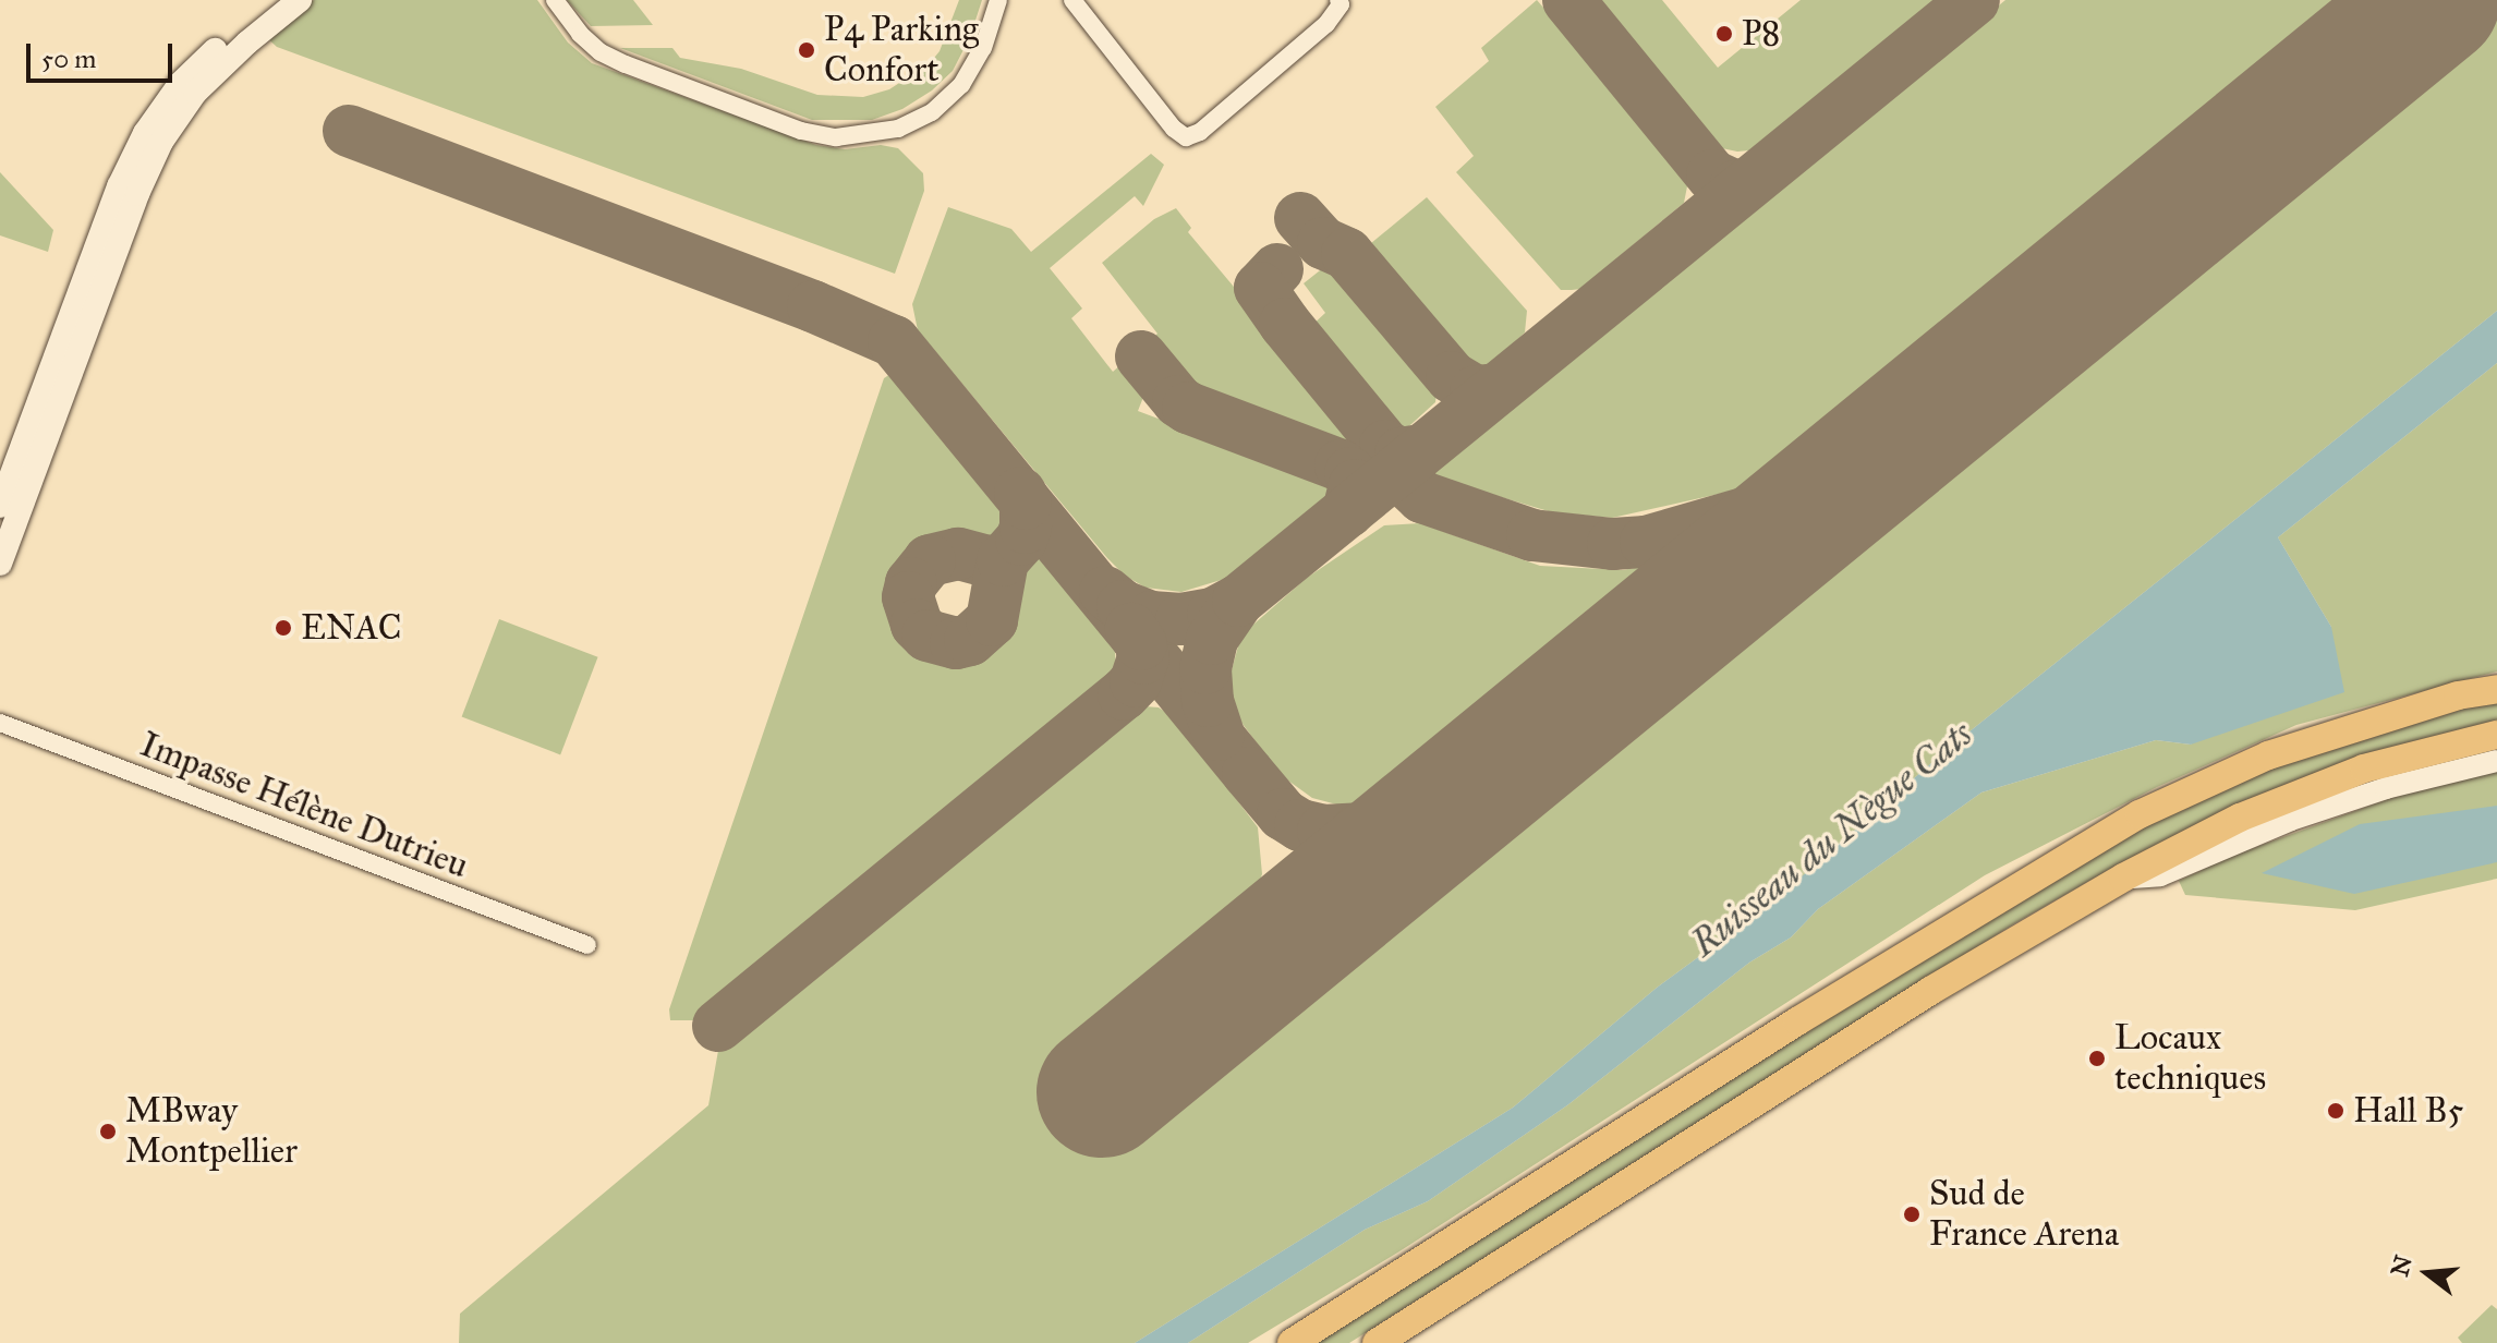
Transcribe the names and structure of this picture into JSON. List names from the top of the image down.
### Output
{
  "streets": {
    "street": ["Impasse Hélène Dutrieu"]
  },
  "water": ["Ruisseau du Nègue Cats"],
  "places": [
    "P8",
    "P4 Parking Confort",
    "ENAC",
    "Locaux techniques",
    "Hall B5",
    "MBway Montpellier",
    "Sud de France Arena"
  ],
  "scale_bar": "50 m",
  "north": "left"
}
